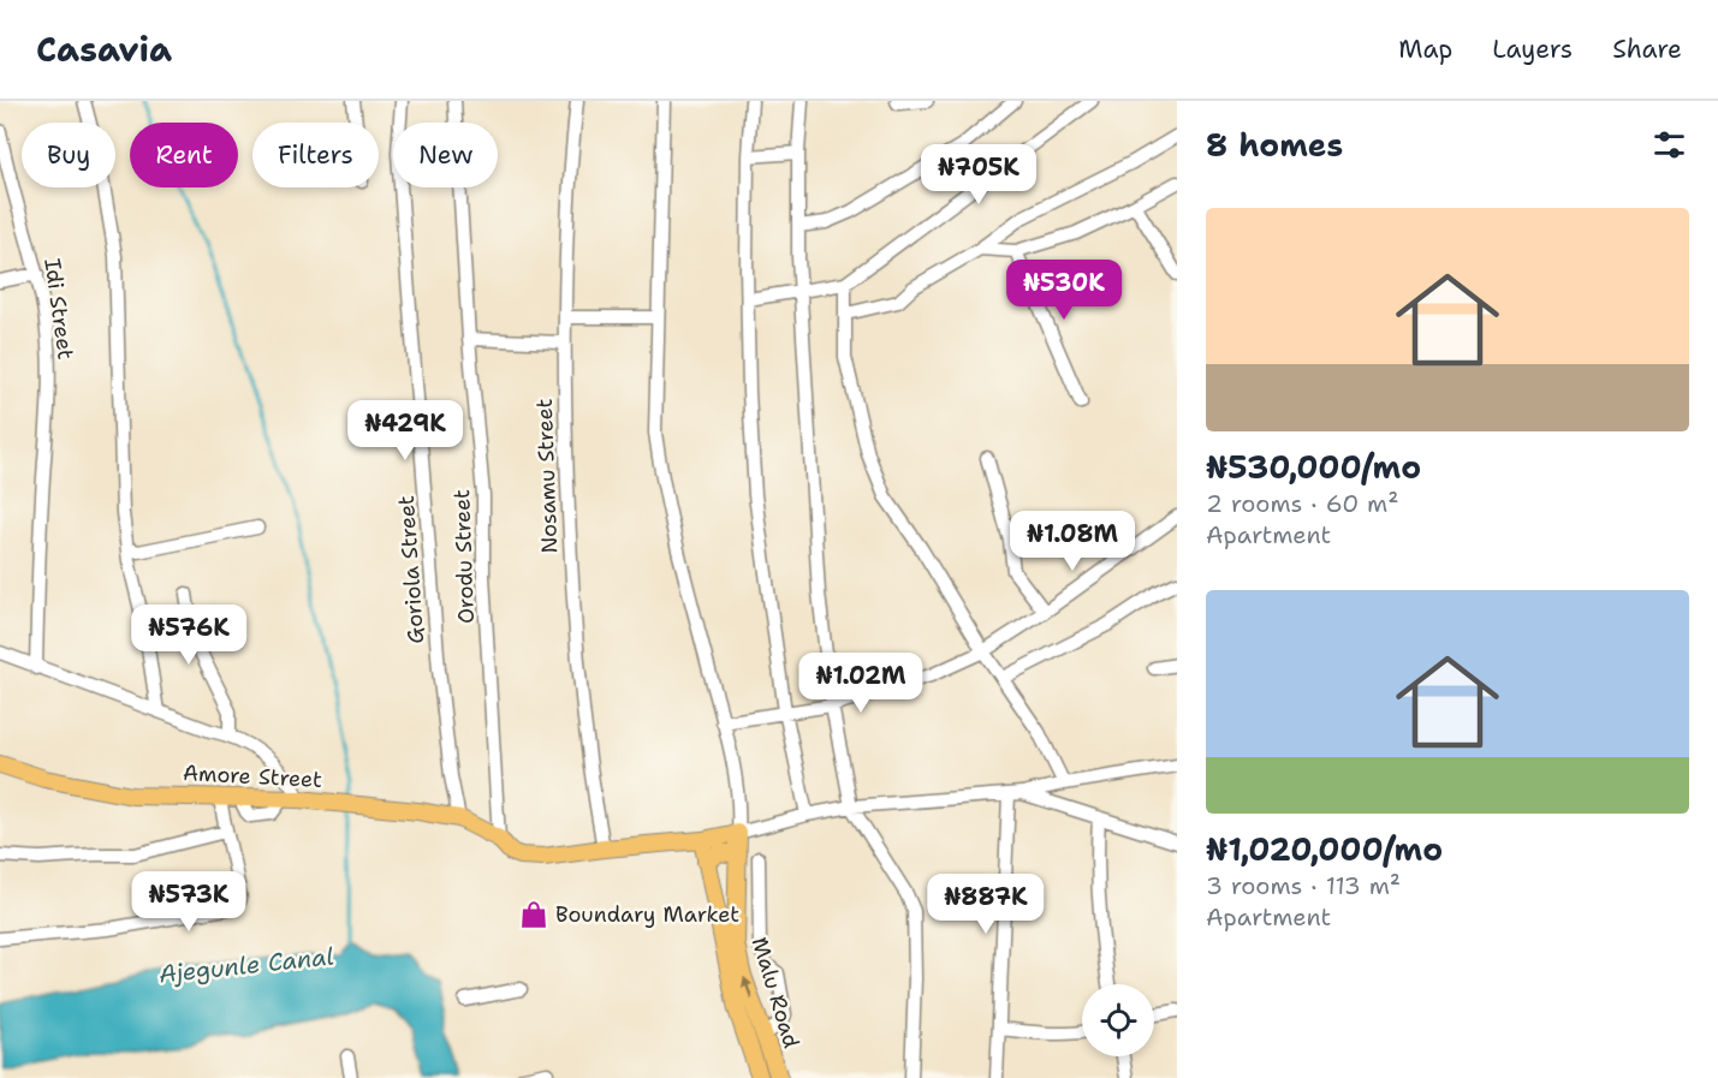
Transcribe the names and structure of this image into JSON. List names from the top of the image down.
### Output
{
  "streets": {
    "main road": ["Amore Street", "Malu Road"],
    "street": [
      "Idi Street",
      "Nosamu Street",
      "Orodu Street",
      "Goriola Street"
    ]
  },
  "crossings": [
    ["Nosamu Street", "Amore Street"],
    ["Orodu Street", "Amore Street"],
    ["Goriola Street", "Amore Street"],
    ["Amore Street", "Malu Road"]
  ],
  "water": ["Ajegunle Canal"],
  "places": {
    "shop": ["Boundary Market"]
  },
  "page": {
    "header": "Casavia",
    "nav": ["Map", "Layers", "Share"],
    "heading": "8 homes",
    "chip": [
      "Buy",
      "Rent",
      "Filters",
      "New"
    ],
    "price": [
      "₦705K",
      "₦530K",
      "₦429K",
      "₦1.08M",
      "₦576K",
      "₦1.02M",
      "₦573K",
      "₦887K"
    ],
    "list": [
      {
        "name": "₦530,000/mo",
        "note": "2 rooms · 60 m² · Apartment"
      },
      {
        "name": "₦1,020,000/mo",
        "note": "3 rooms · 113 m² · Apartment"
      }
    ]
  }
}
